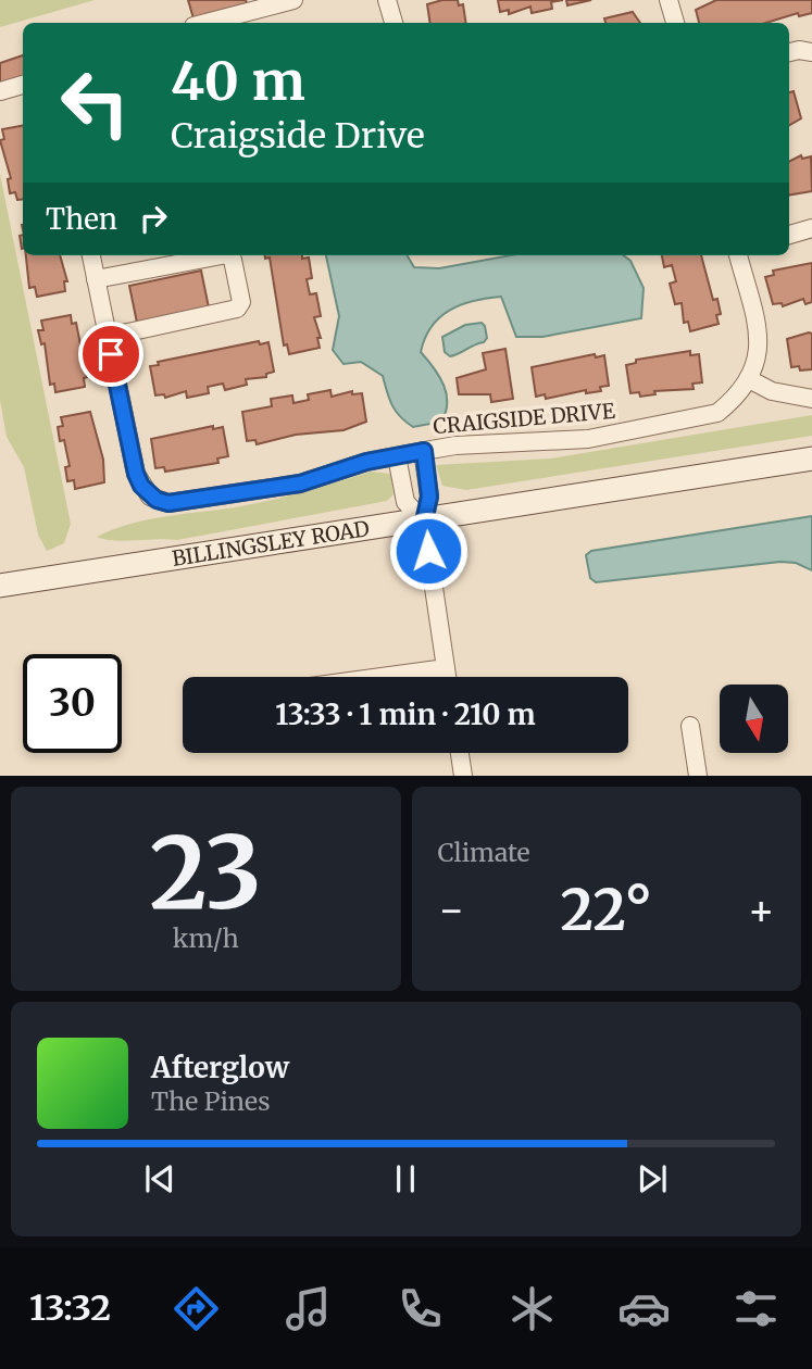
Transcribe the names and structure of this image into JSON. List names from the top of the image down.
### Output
{
  "streets": {
    "street": ["CRAIGSIDE DRIVE", "BILLINGSLEY ROAD"]
  },
  "crossings": [
    ["CRAIGSIDE DRIVE", "BILLINGSLEY ROAD"]
  ],
  "north": "bottom",
  "page": {
    "turn": ["40 m", "Craigside Drive"],
    "then": "Then",
    "limit": "30",
    "trip": "13:33 · 1 min · 210 m",
    "tile": [
      ["23", "km/h"],
      "Climate"
    ],
    "heat": ["−", "22°", "+"],
    "song": ["Afterglow", "The Pines"],
    "tabs": "13:32"
  }
}
